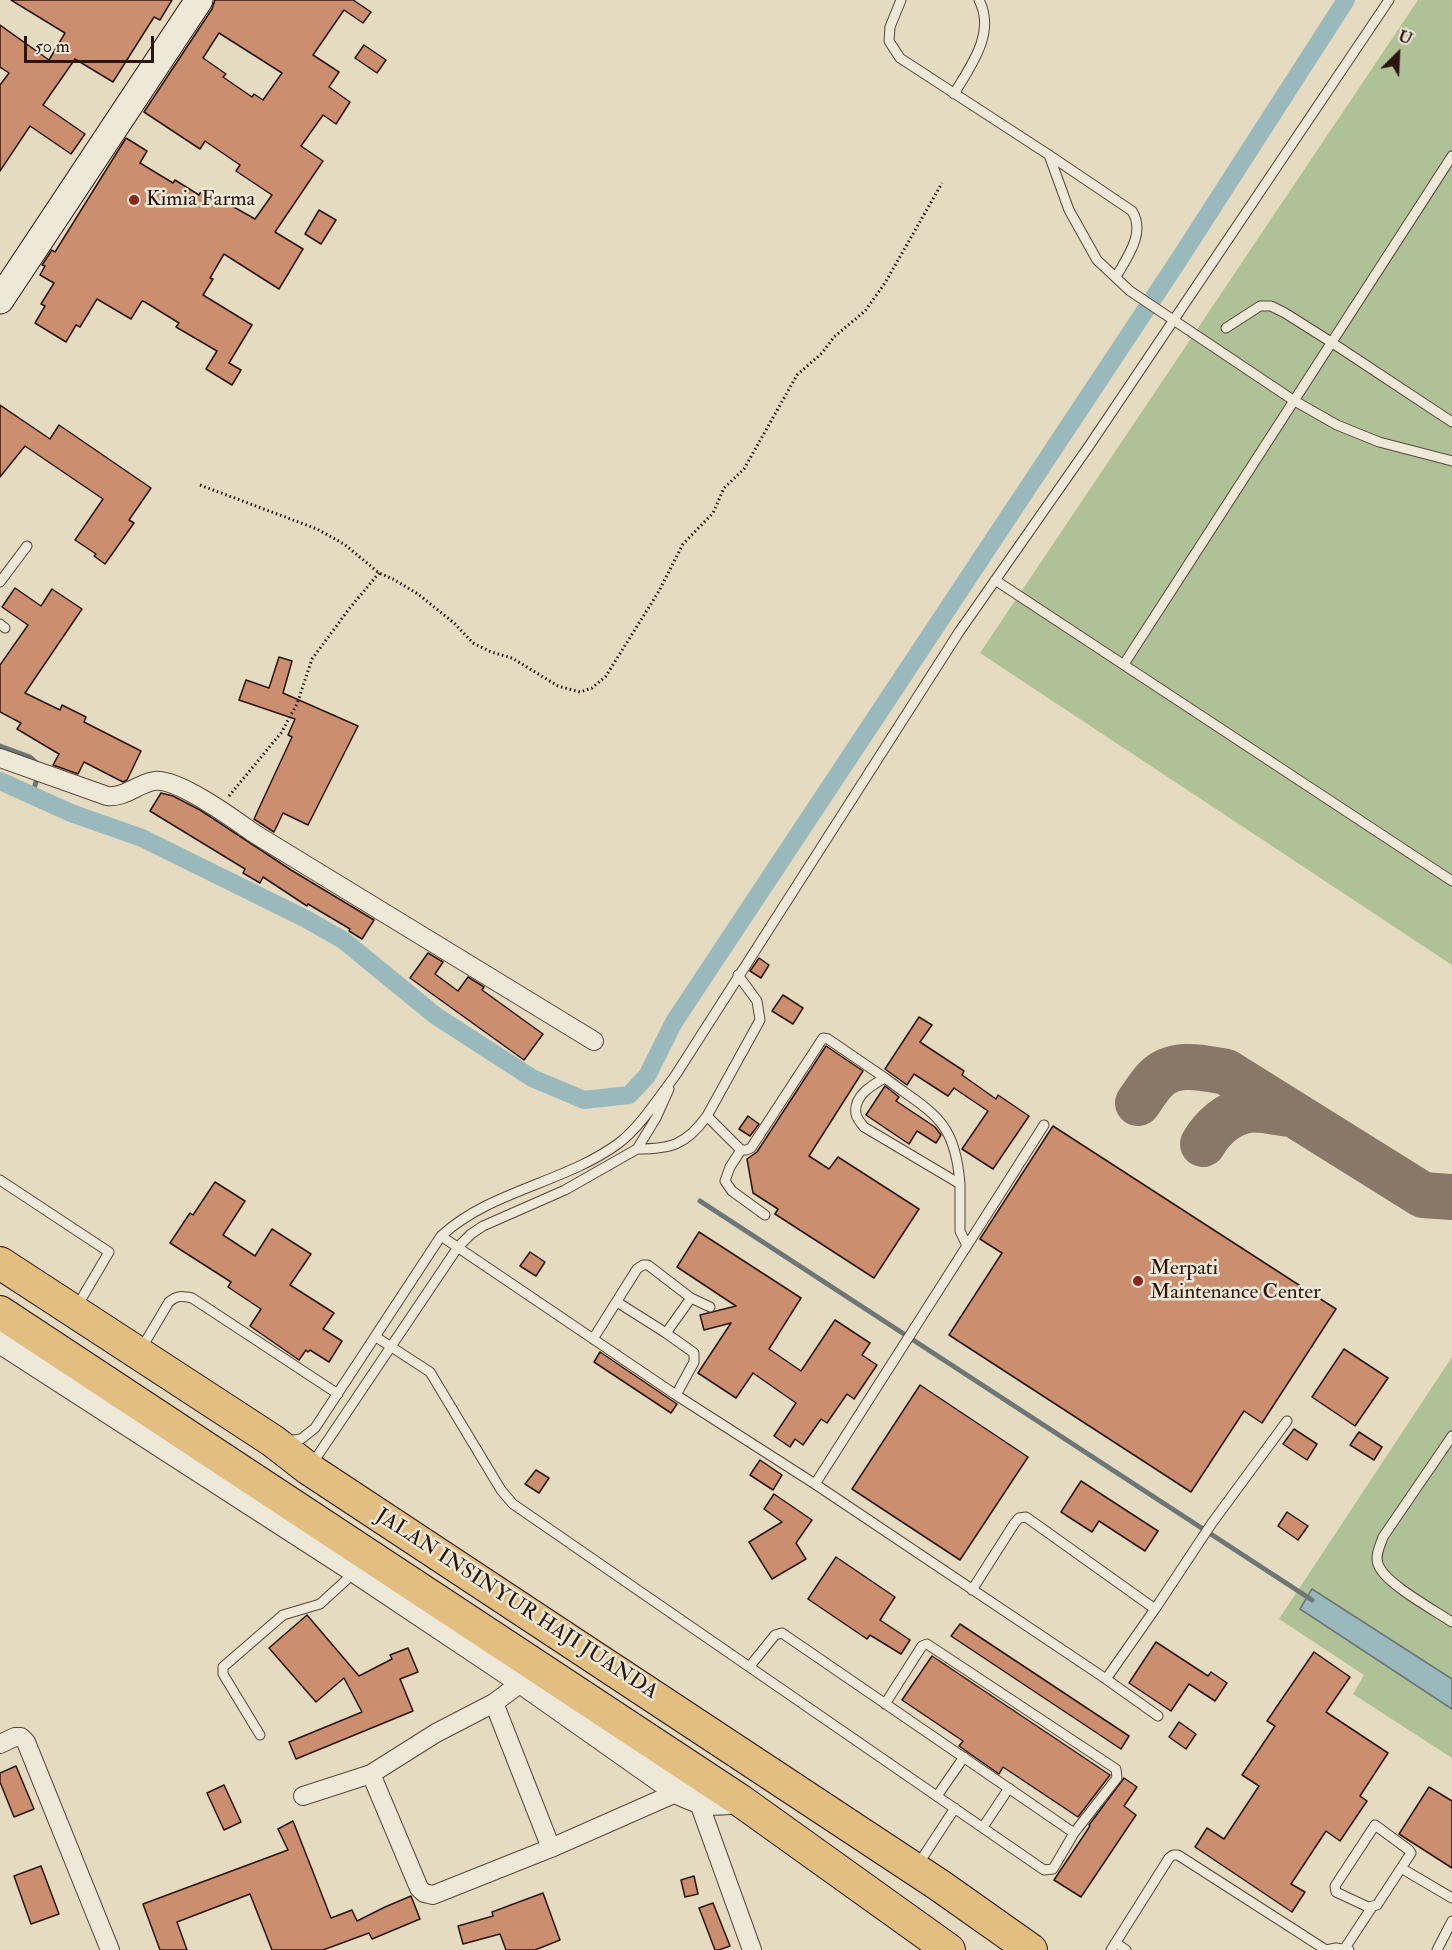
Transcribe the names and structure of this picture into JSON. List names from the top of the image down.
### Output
{
  "streets": {
    "highway": ["JALAN INSINYUR HAJI JUANDA"]
  },
  "places": ["Kimia Farma", "Merpati Maintenance Center"],
  "scale_bar": "50 m",
  "north": "top right"
}
